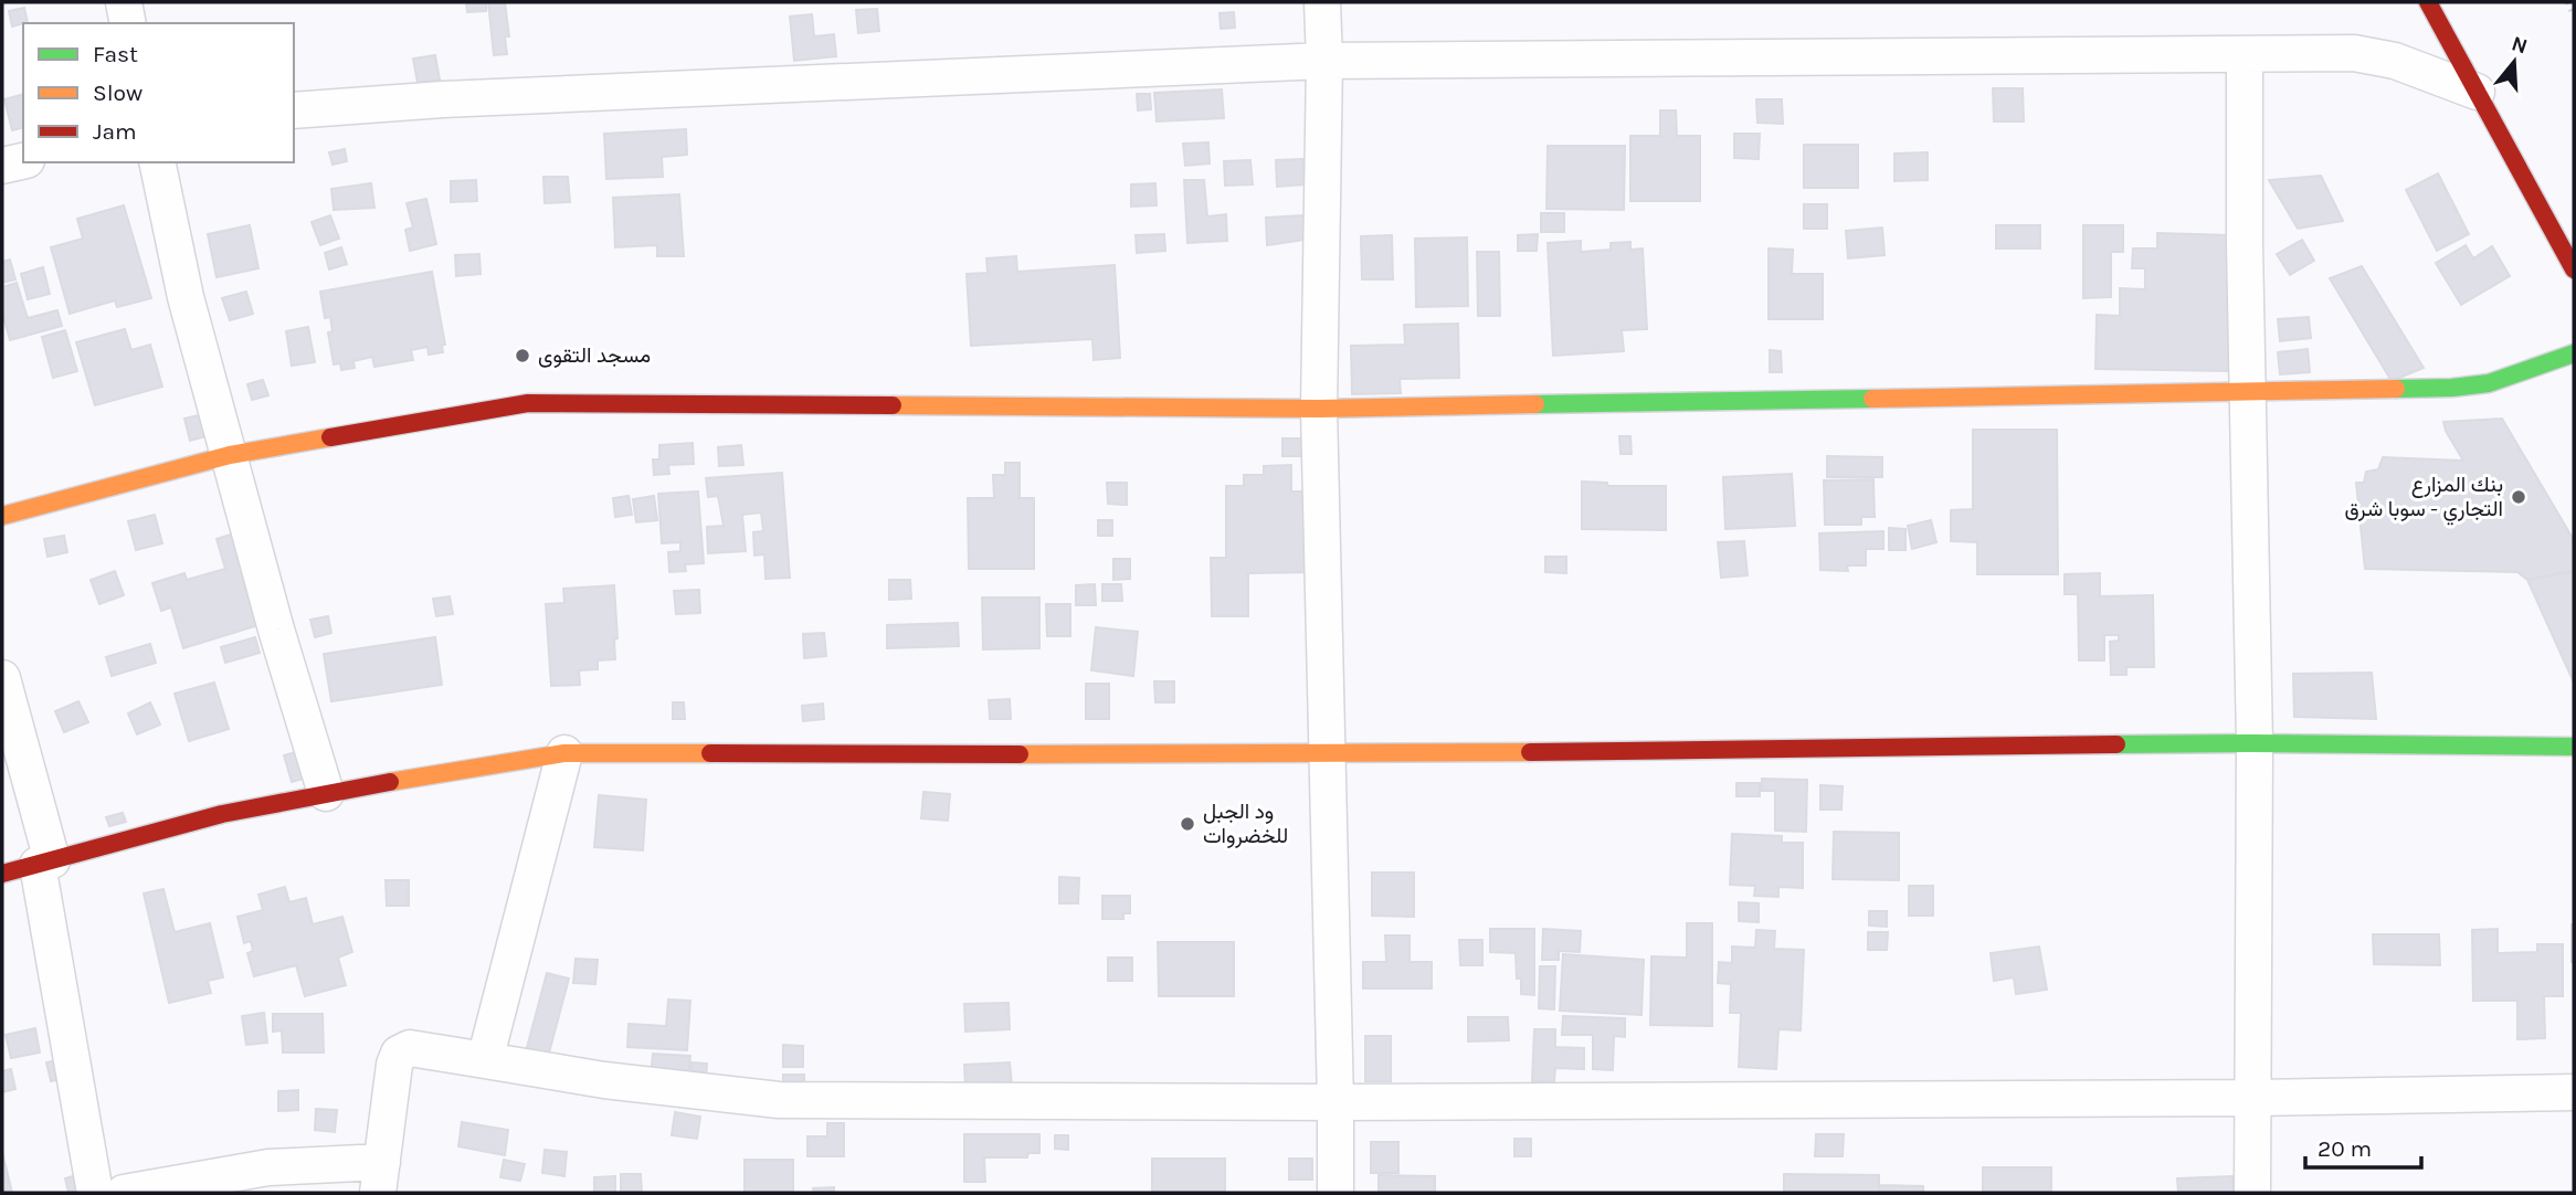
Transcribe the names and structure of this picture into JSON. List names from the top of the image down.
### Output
{
  "places": ["مسجد التقوى", "بنك المزارع التجاري - سوبا شرق", "ود الجبل للخضروات"],
  "legend": ["Fast", "Slow", "Jam"],
  "scale_bar": "20 m",
  "north": "top"
}
